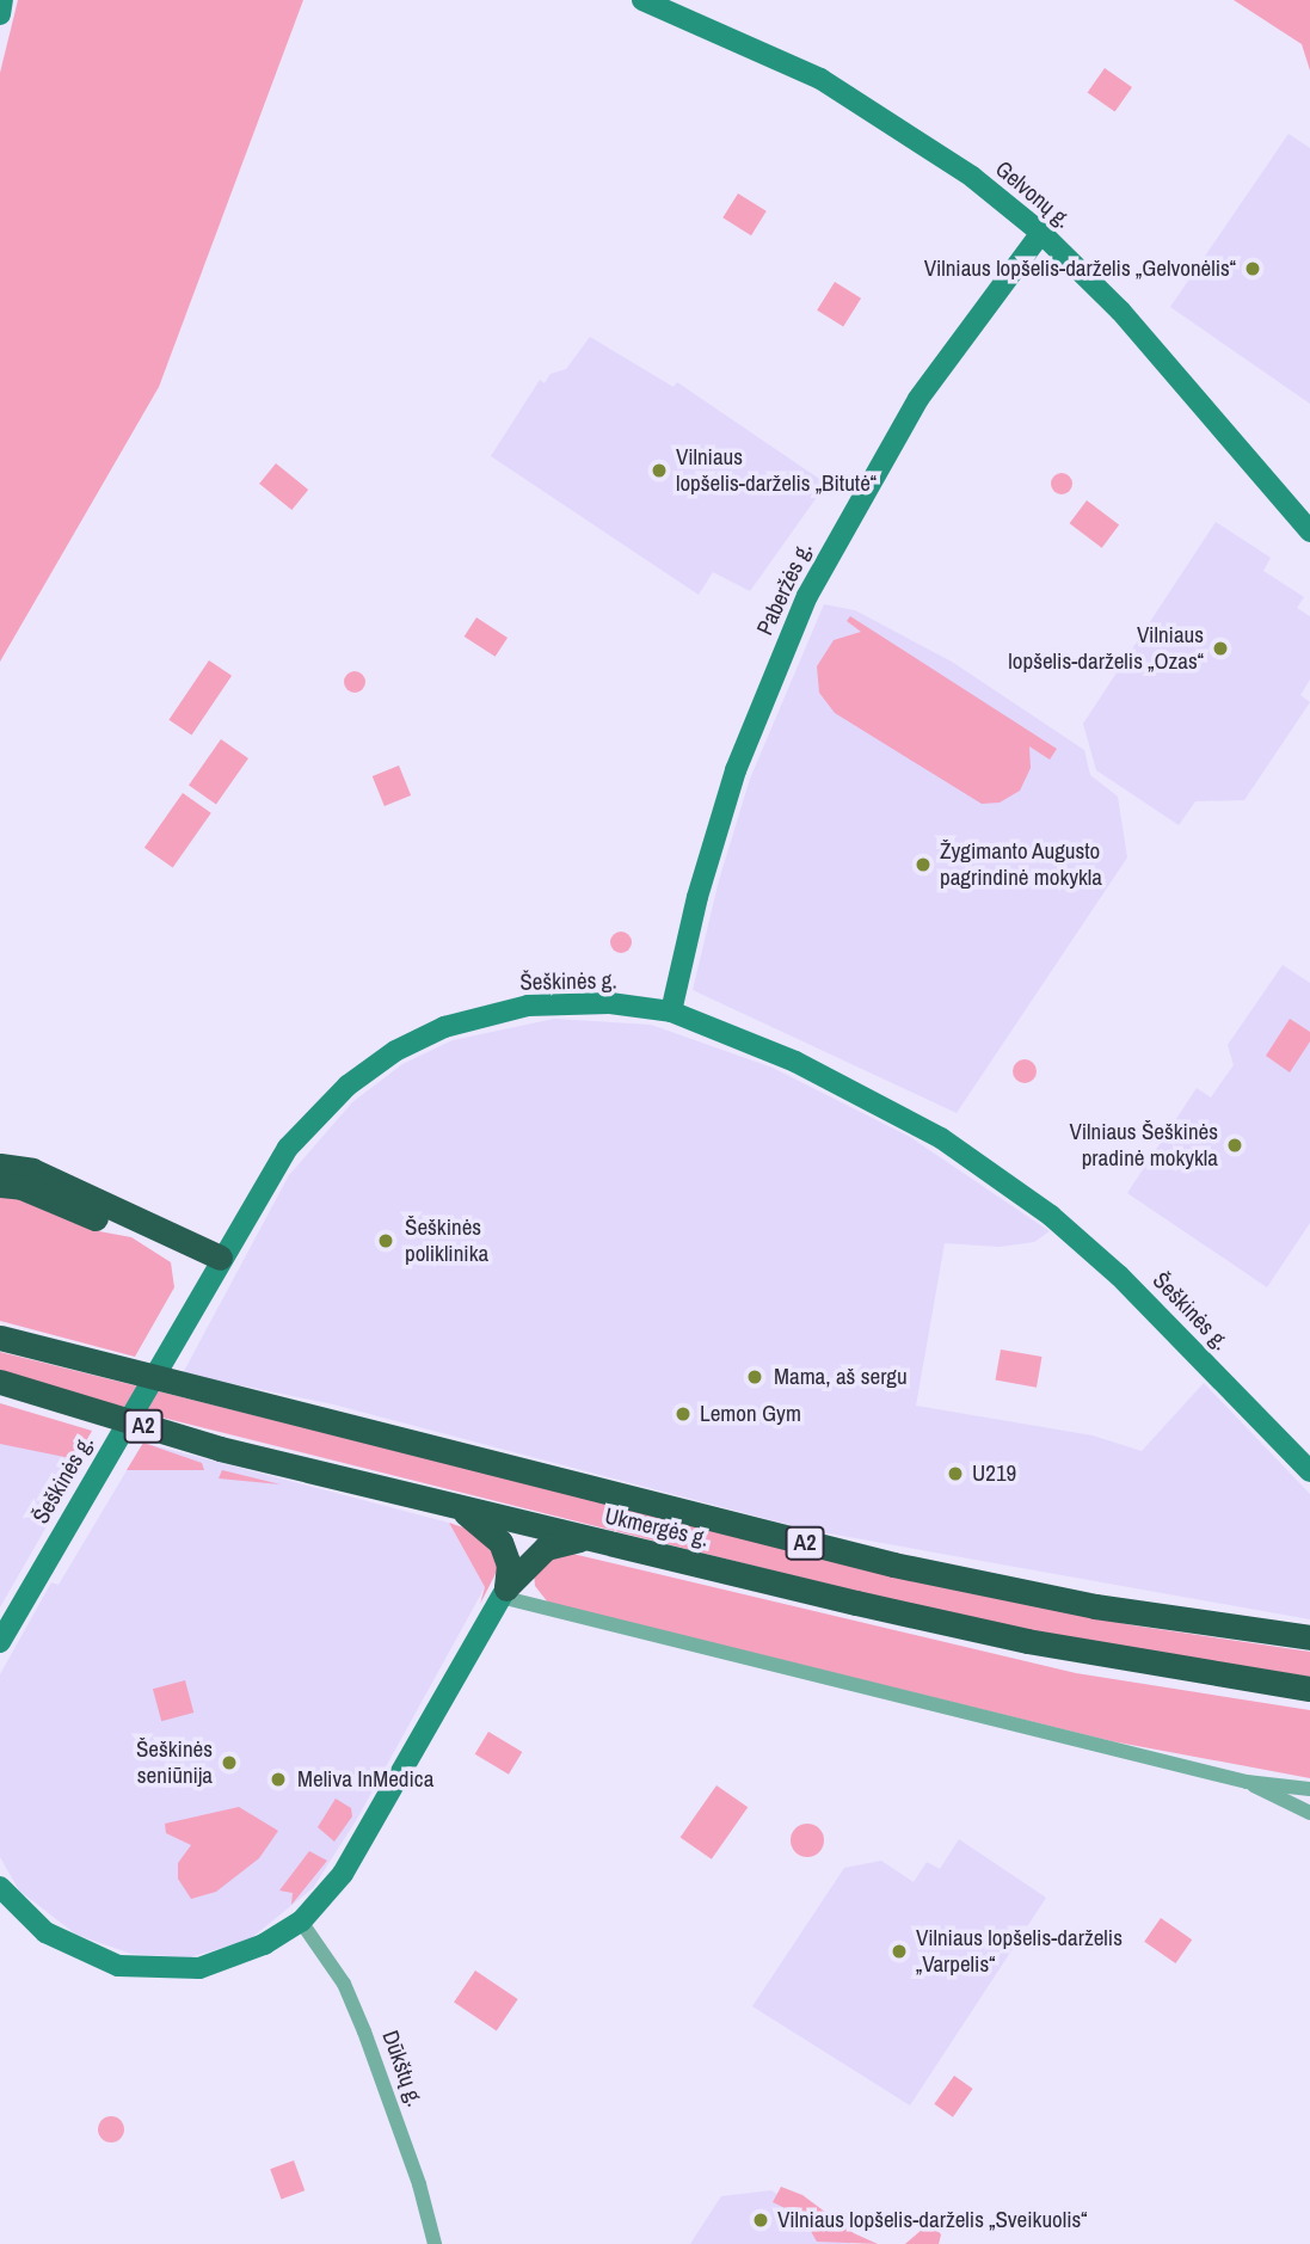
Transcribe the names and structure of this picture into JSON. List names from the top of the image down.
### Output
{
  "streets": {
    "highway": ["A2", "Ukmergės g."],
    "street": [
      "Gelvonų g.",
      "Paberžės g.",
      "Šeškinės g.",
      "Dūkštų g."
    ]
  },
  "crossings": [
    ["Gelvonų g.", "Paberžės g."],
    ["Paberžės g.", "Šeškinės g."]
  ],
  "places": [
    "Vilniaus lopšelis-darželis „Gelvonėlis“",
    "Vilniaus lopšelis-darželis „Bitutė“",
    "Vilniaus lopšelis-darželis „Ozas“",
    "Žygimanto Augusto pagrindinė mokykla",
    "Vilniaus Šeškinės pradinė mokykla",
    "Šeškinės poliklinika",
    "Mama, aš sergu",
    "Lemon Gym",
    "U219",
    "Šeškinės seniūnija",
    "Meliva InMedica",
    "Vilniaus lopšelis-darželis „Varpelis“",
    "Vilniaus lopšelis-darželis „Sveikuolis“"
  ]
}
